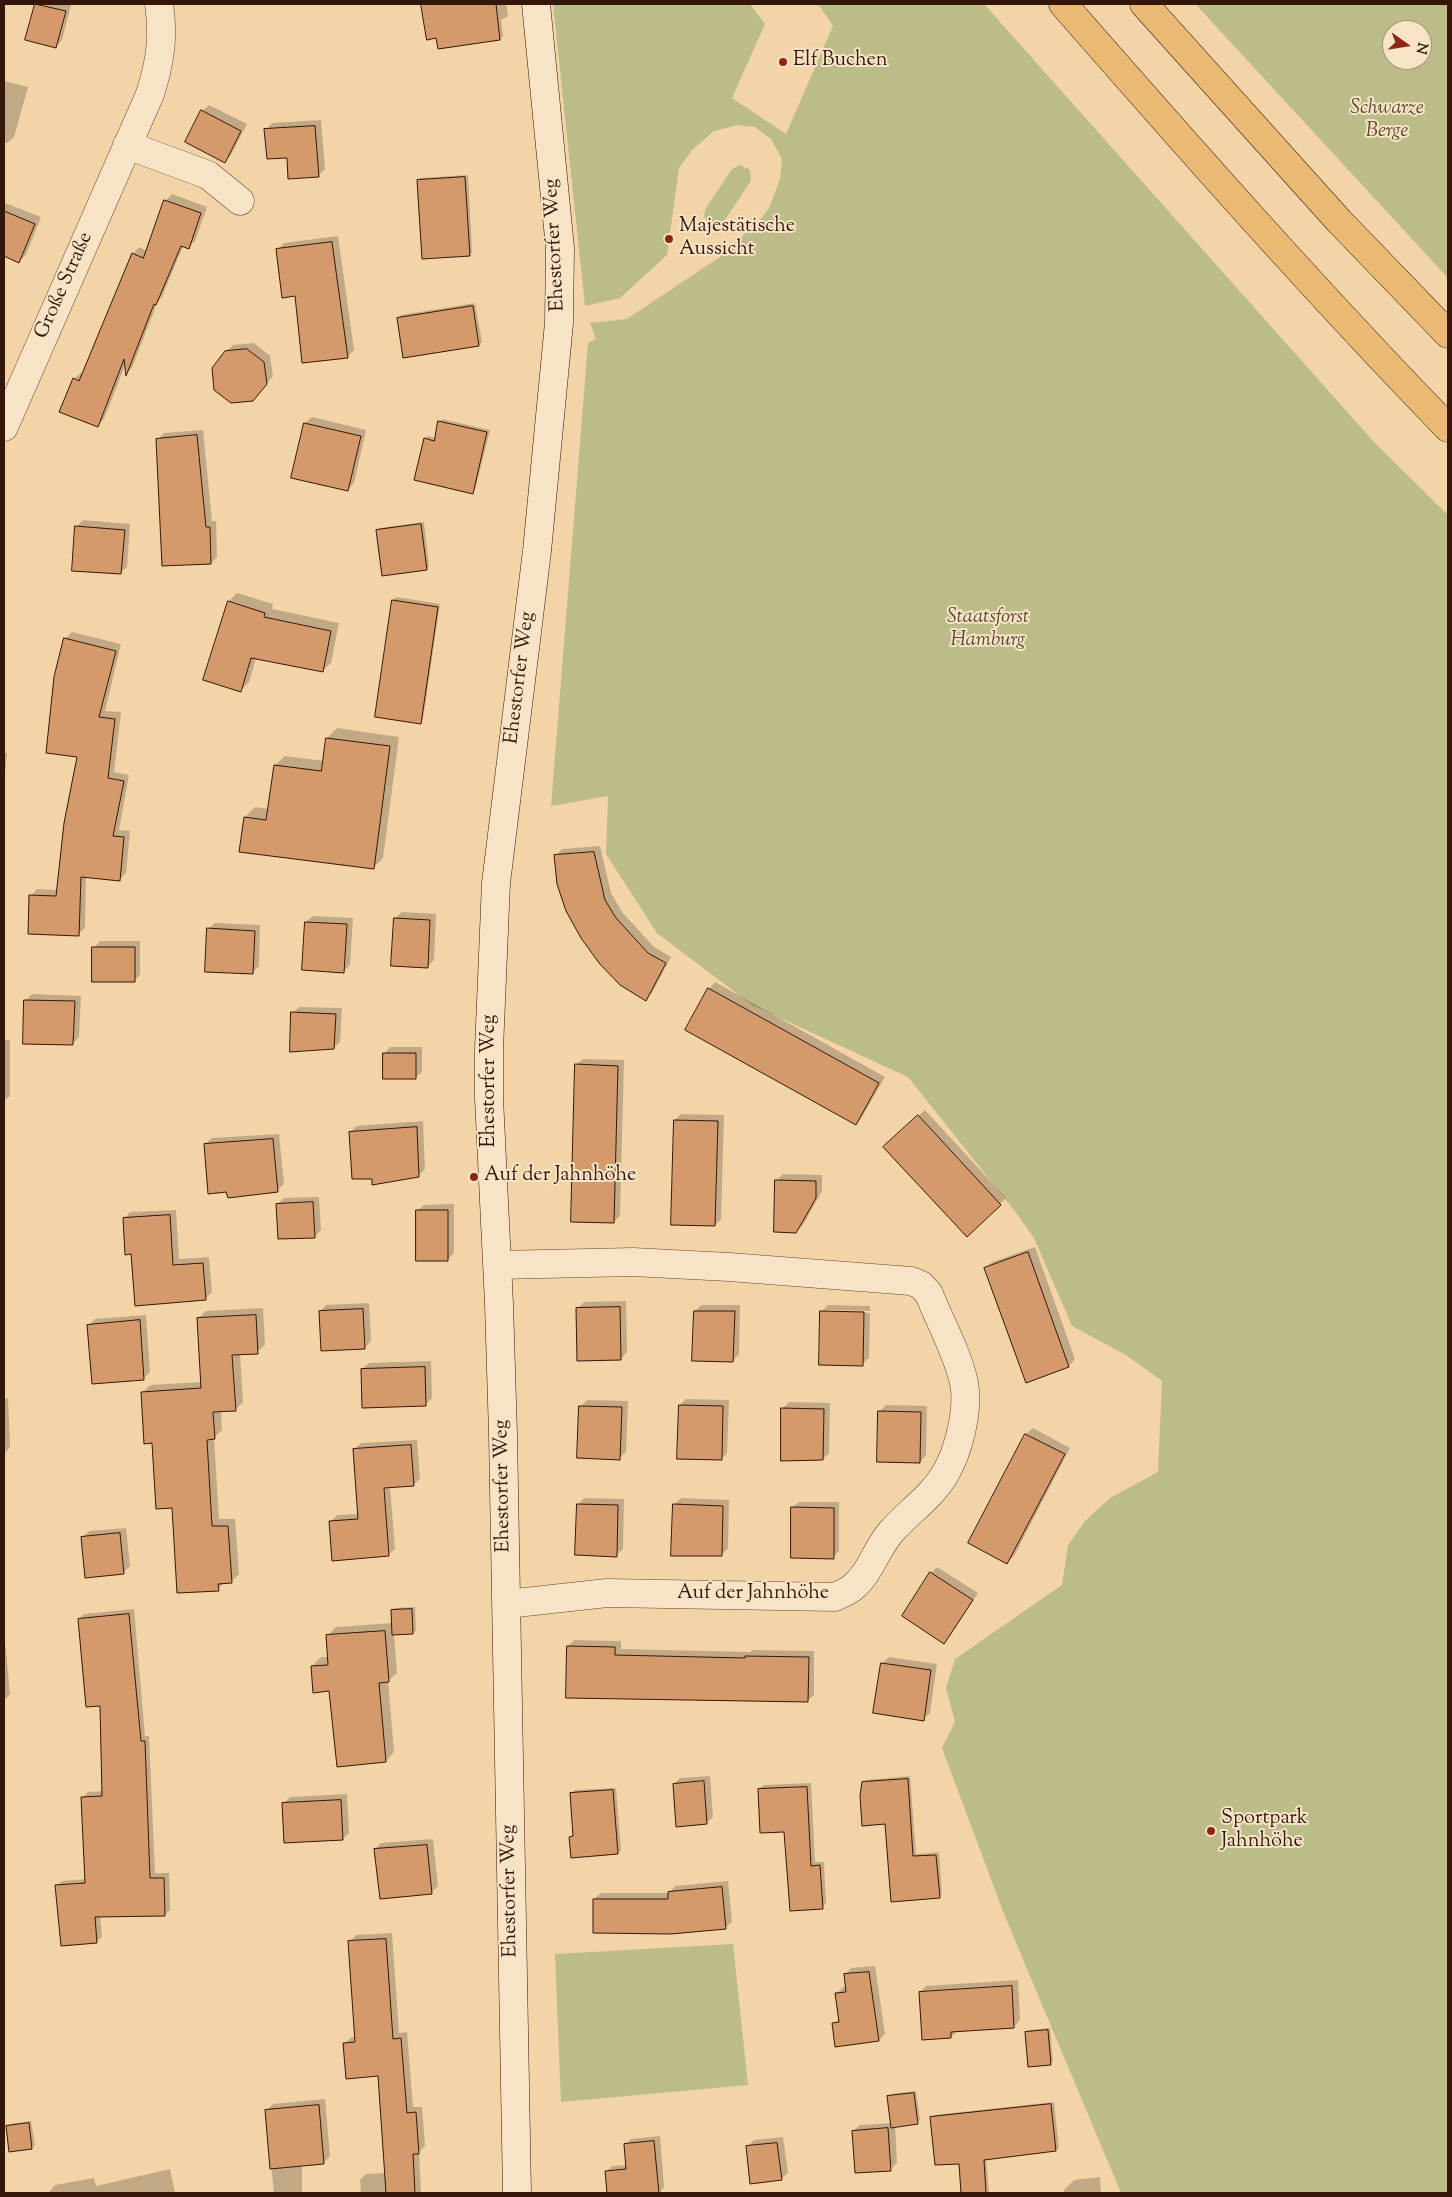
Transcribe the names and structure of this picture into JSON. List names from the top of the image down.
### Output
{
  "streets": {
    "main road": ["Ehestorfer Weg", "Große Straße", "Auf der Jahnhöhe"]
  },
  "crossings": [
    ["Ehestorfer Weg", "Auf der Jahnhöhe"]
  ],
  "parks": ["Schwarze Berge", "Staatsforst Hamburg"],
  "places": [
    "Elf Buchen",
    "Majestätische Aussicht",
    "Auf der Jahnhöhe",
    "Sportpark Jahnhöhe"
  ],
  "north": "right"
}
